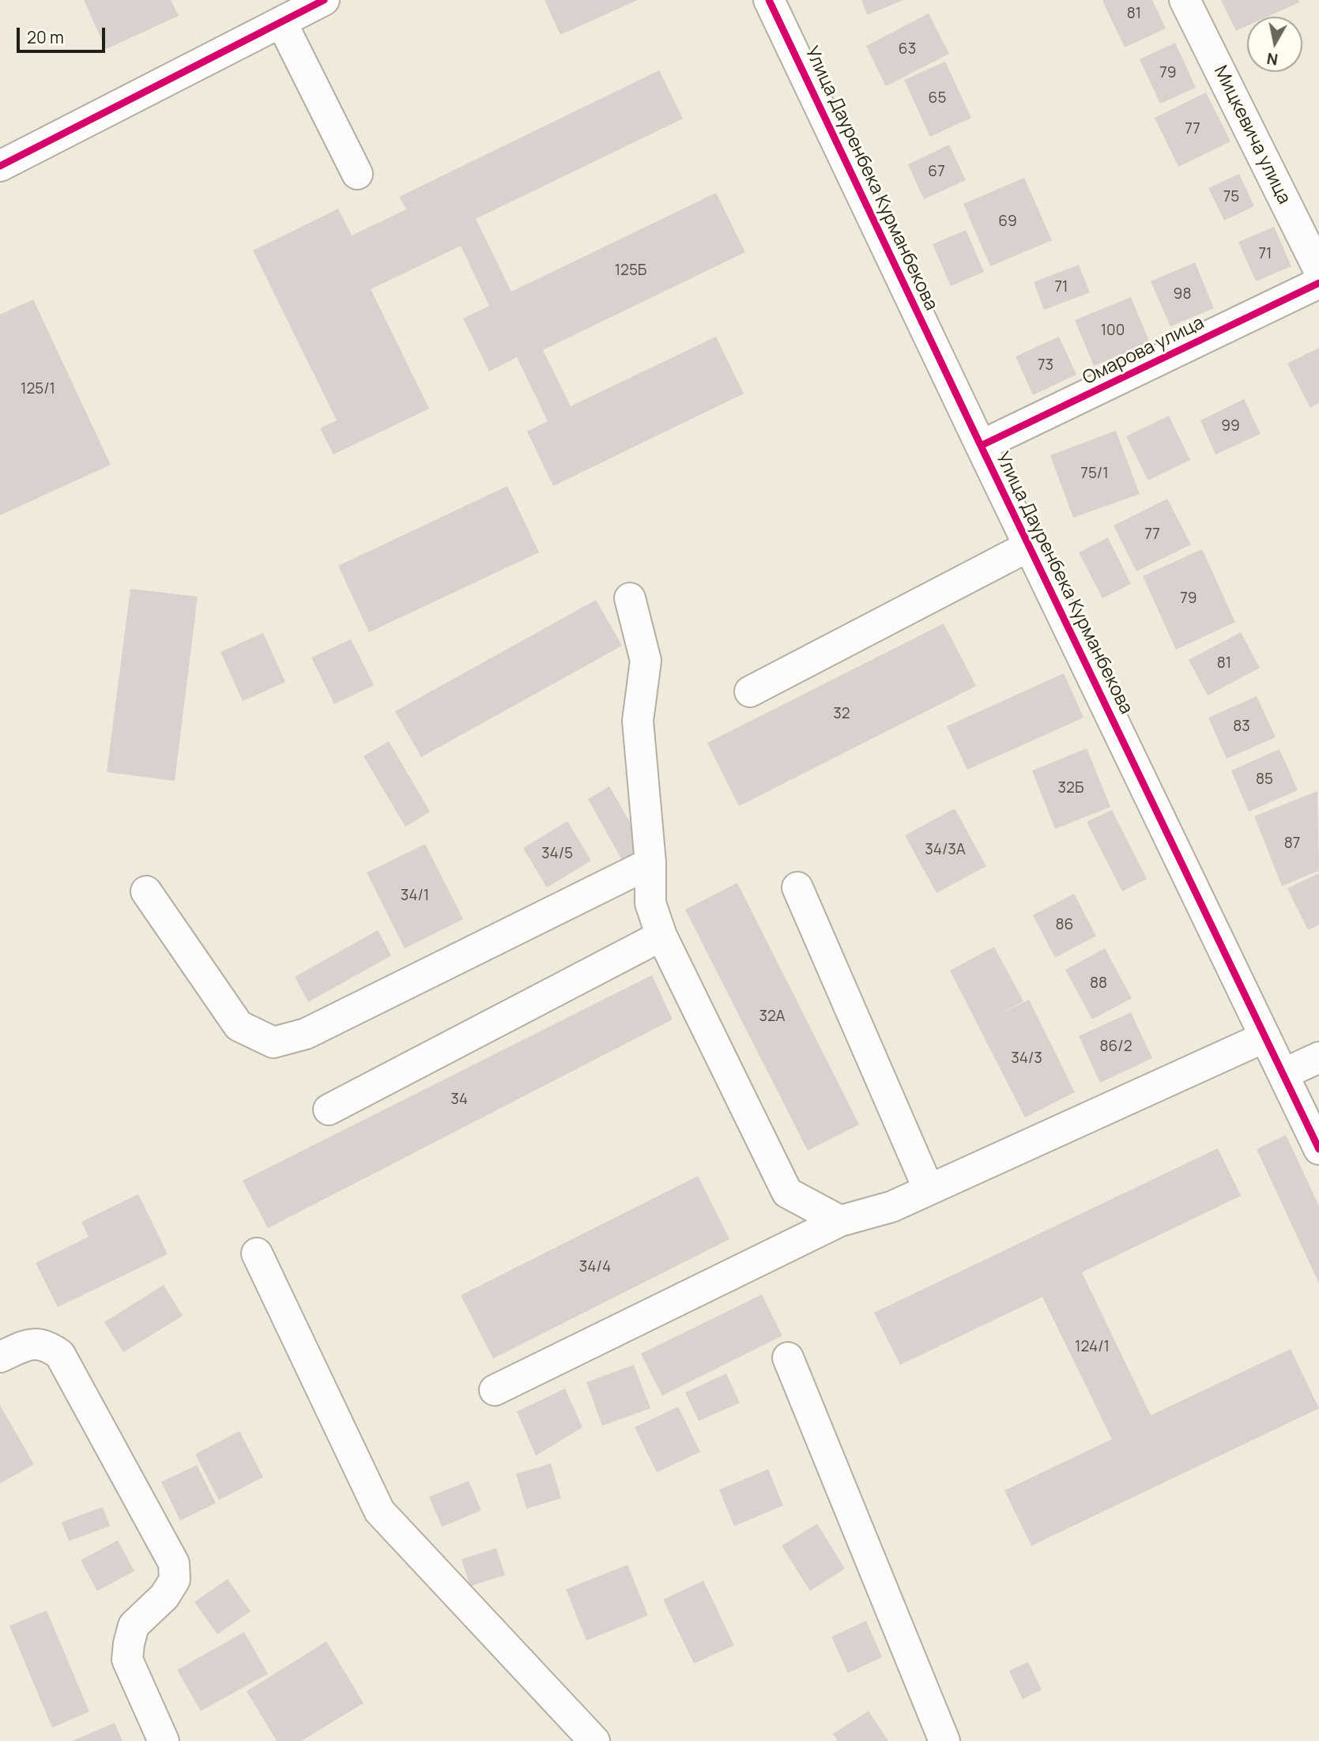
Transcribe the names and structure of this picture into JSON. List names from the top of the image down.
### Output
{
  "streets": {
    "street": ["Мицкевича улица", "Улица Дауренбека Курманбекова", "Омарова улица"]
  },
  "crossings": [
    ["Улица Дауренбека Курманбекова", "Омарова улица"]
  ],
  "house_numbers": [
    "81",
    "63",
    "79",
    "65",
    "77",
    "67",
    "75",
    "69",
    "71",
    "125Б",
    "71",
    "98",
    "100",
    "73",
    "125/1",
    "99",
    "75/1",
    "77",
    "79",
    "81",
    "32",
    "83",
    "85",
    "32Б",
    "87",
    "34/3А",
    "34/5",
    "34/1",
    "86",
    "88",
    "32А",
    "86/2",
    "34/3",
    "34",
    "34/4",
    "124/1"
  ],
  "scale_bar": "20 m",
  "north": "bottom"
}
